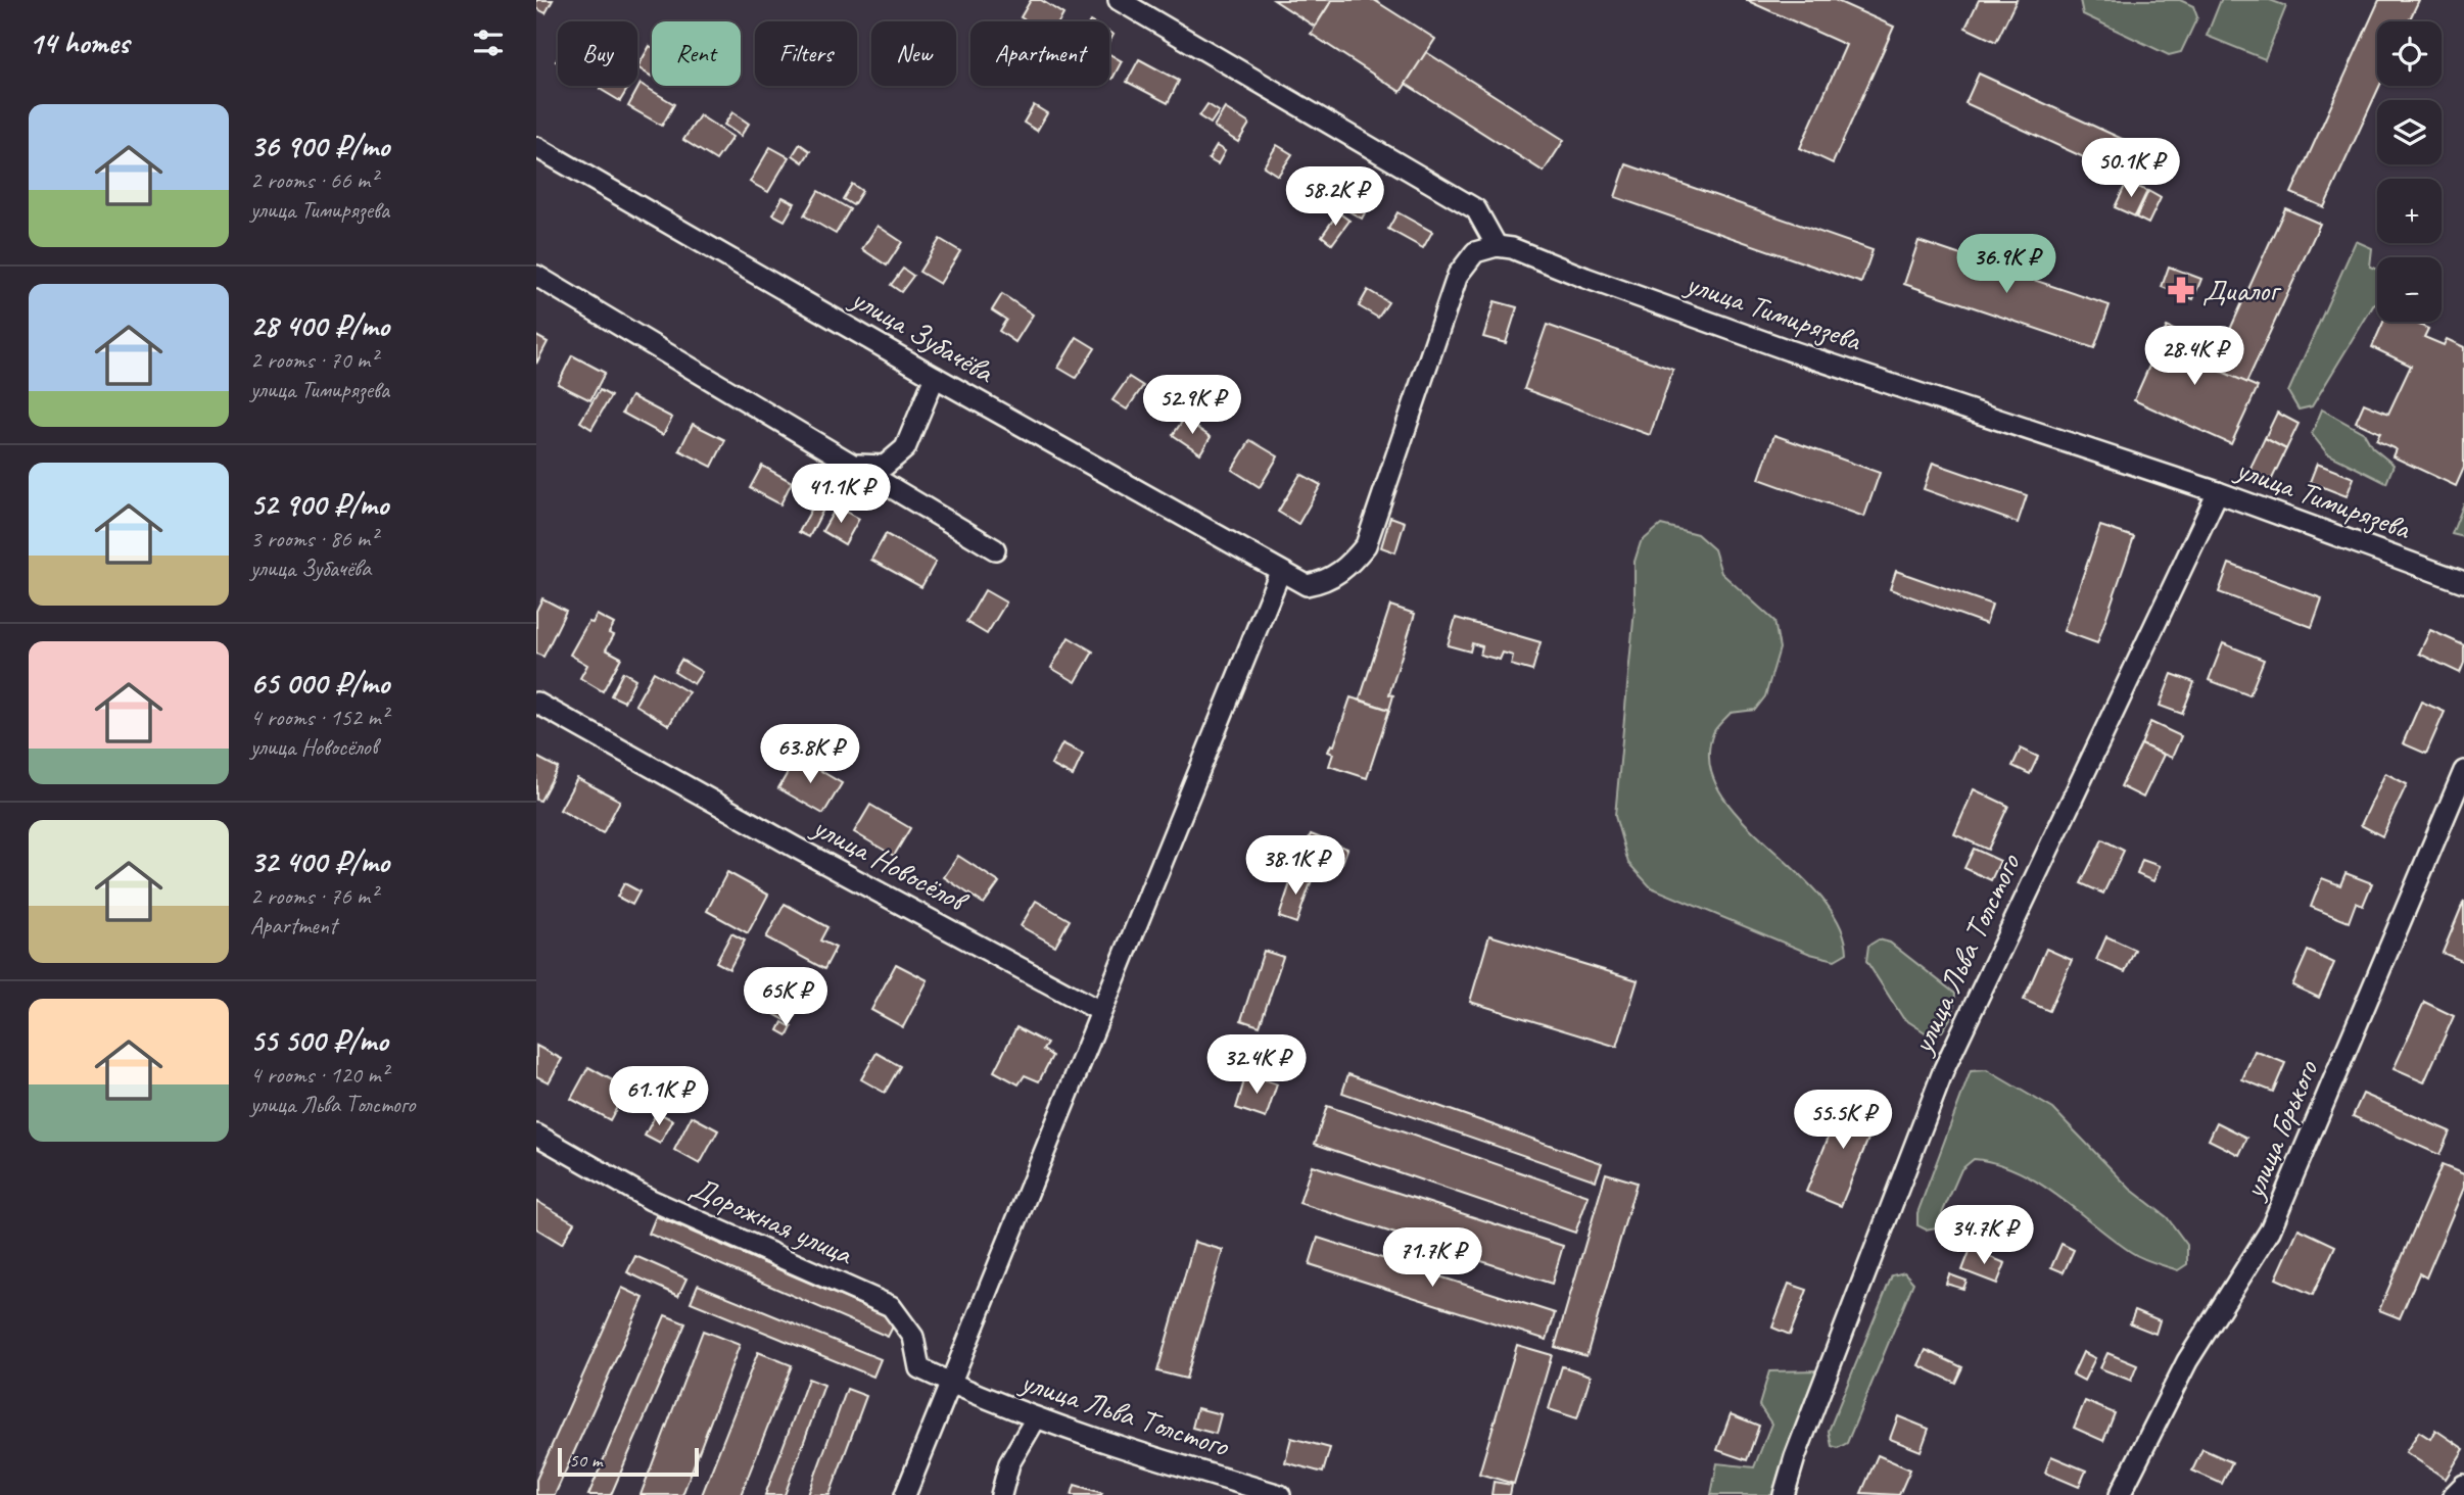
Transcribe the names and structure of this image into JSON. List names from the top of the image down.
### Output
{
  "streets": {
    "street": [
      "улица Тимирязева",
      "улица Зубачёва",
      "улица Новосёлов",
      "улица Льва Толстого",
      "улица Горького",
      "Дорожная улица"
    ]
  },
  "crossings": [
    ["улица Тимирязева", "улица Зубачёва"],
    ["улица Тимирязева", "улица Льва Толстого"],
    ["улица Льва Толстого", "Дорожная улица"]
  ],
  "places": {
    "pharmacy": ["Диалог"]
  },
  "scale_bar": "50 m",
  "page": {
    "heading": "14 homes",
    "map_buttons": ["+", "−"],
    "chip": [
      "Buy",
      "Rent",
      "Filters",
      "New",
      "Apartment"
    ],
    "list": [
      {
        "name": "36 900 ₽/mo",
        "note": "2 rooms · 66 m² · улица Тимирязева"
      },
      {
        "name": "28 400 ₽/mo",
        "note": "2 rooms · 70 m² · улица Тимирязева"
      },
      {
        "name": "52 900 ₽/mo",
        "note": "3 rooms · 86 m² · улица Зубачёва"
      },
      {
        "name": "65 000 ₽/mo",
        "note": "4 rooms · 152 m² · улица Новосёлов"
      },
      {
        "name": "32 400 ₽/mo",
        "note": "2 rooms · 76 m² · Apartment"
      },
      {
        "name": "55 500 ₽/mo",
        "note": "4 rooms · 120 m² · улица Льва Толстого"
      }
    ],
    "price": [
      "50.1K ₽",
      "58.2K ₽",
      "36.9K ₽",
      "28.4K ₽",
      "52.9K ₽",
      "41.1K ₽",
      "63.8K ₽",
      "38.1K ₽",
      "65K ₽",
      "32.4K ₽",
      "61.1K ₽",
      "55.5K ₽",
      "34.7K ₽",
      "71.7K ₽"
    ],
    "scale": "50 m"
  }
}
